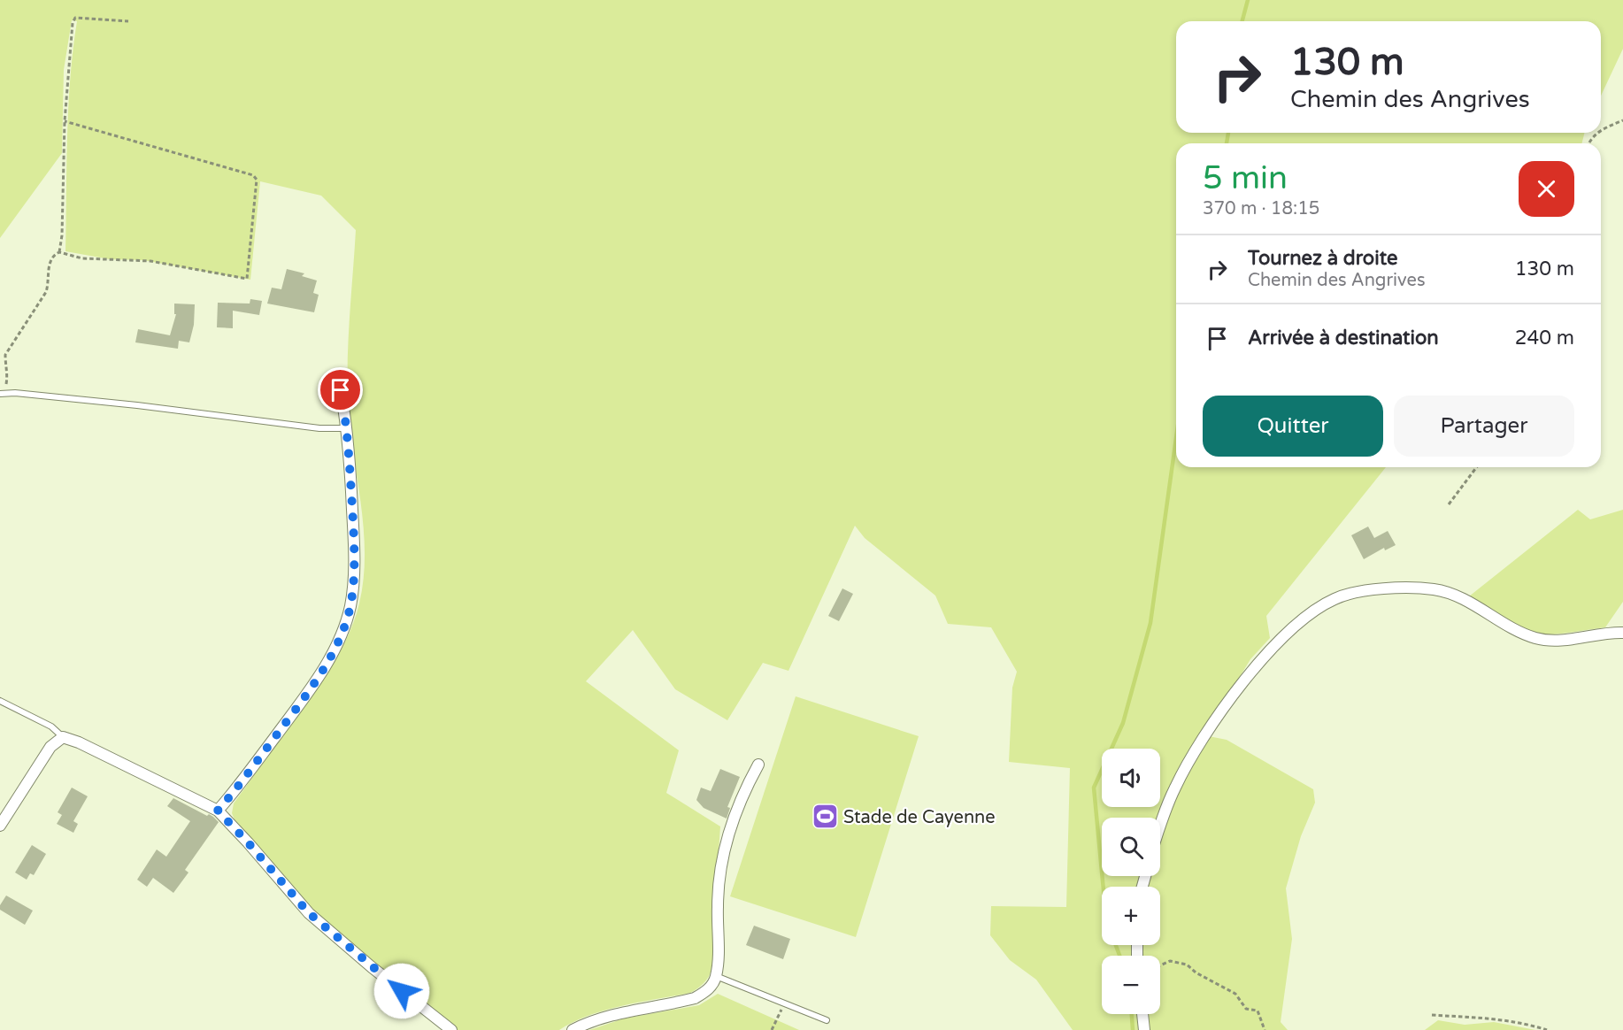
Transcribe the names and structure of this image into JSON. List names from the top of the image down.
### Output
{
  "places": {
    "sports": ["Stade de Cayenne"]
  },
  "page": {
    "turn": ["130 m", "Chemin des Angrives"],
    "heading": ["5 min", "370 m · 18:15"],
    "list": [
      {
        "name": "Tournez à droite",
        "note": "Chemin des Angrives",
        "value": "130 m"
      },
      {
        "name": "Arrivée à destination",
        "value": "240 m"
      }
    ],
    "buttons": ["Quitter", "Partager"],
    "map_buttons": ["+", "−"]
  }
}
